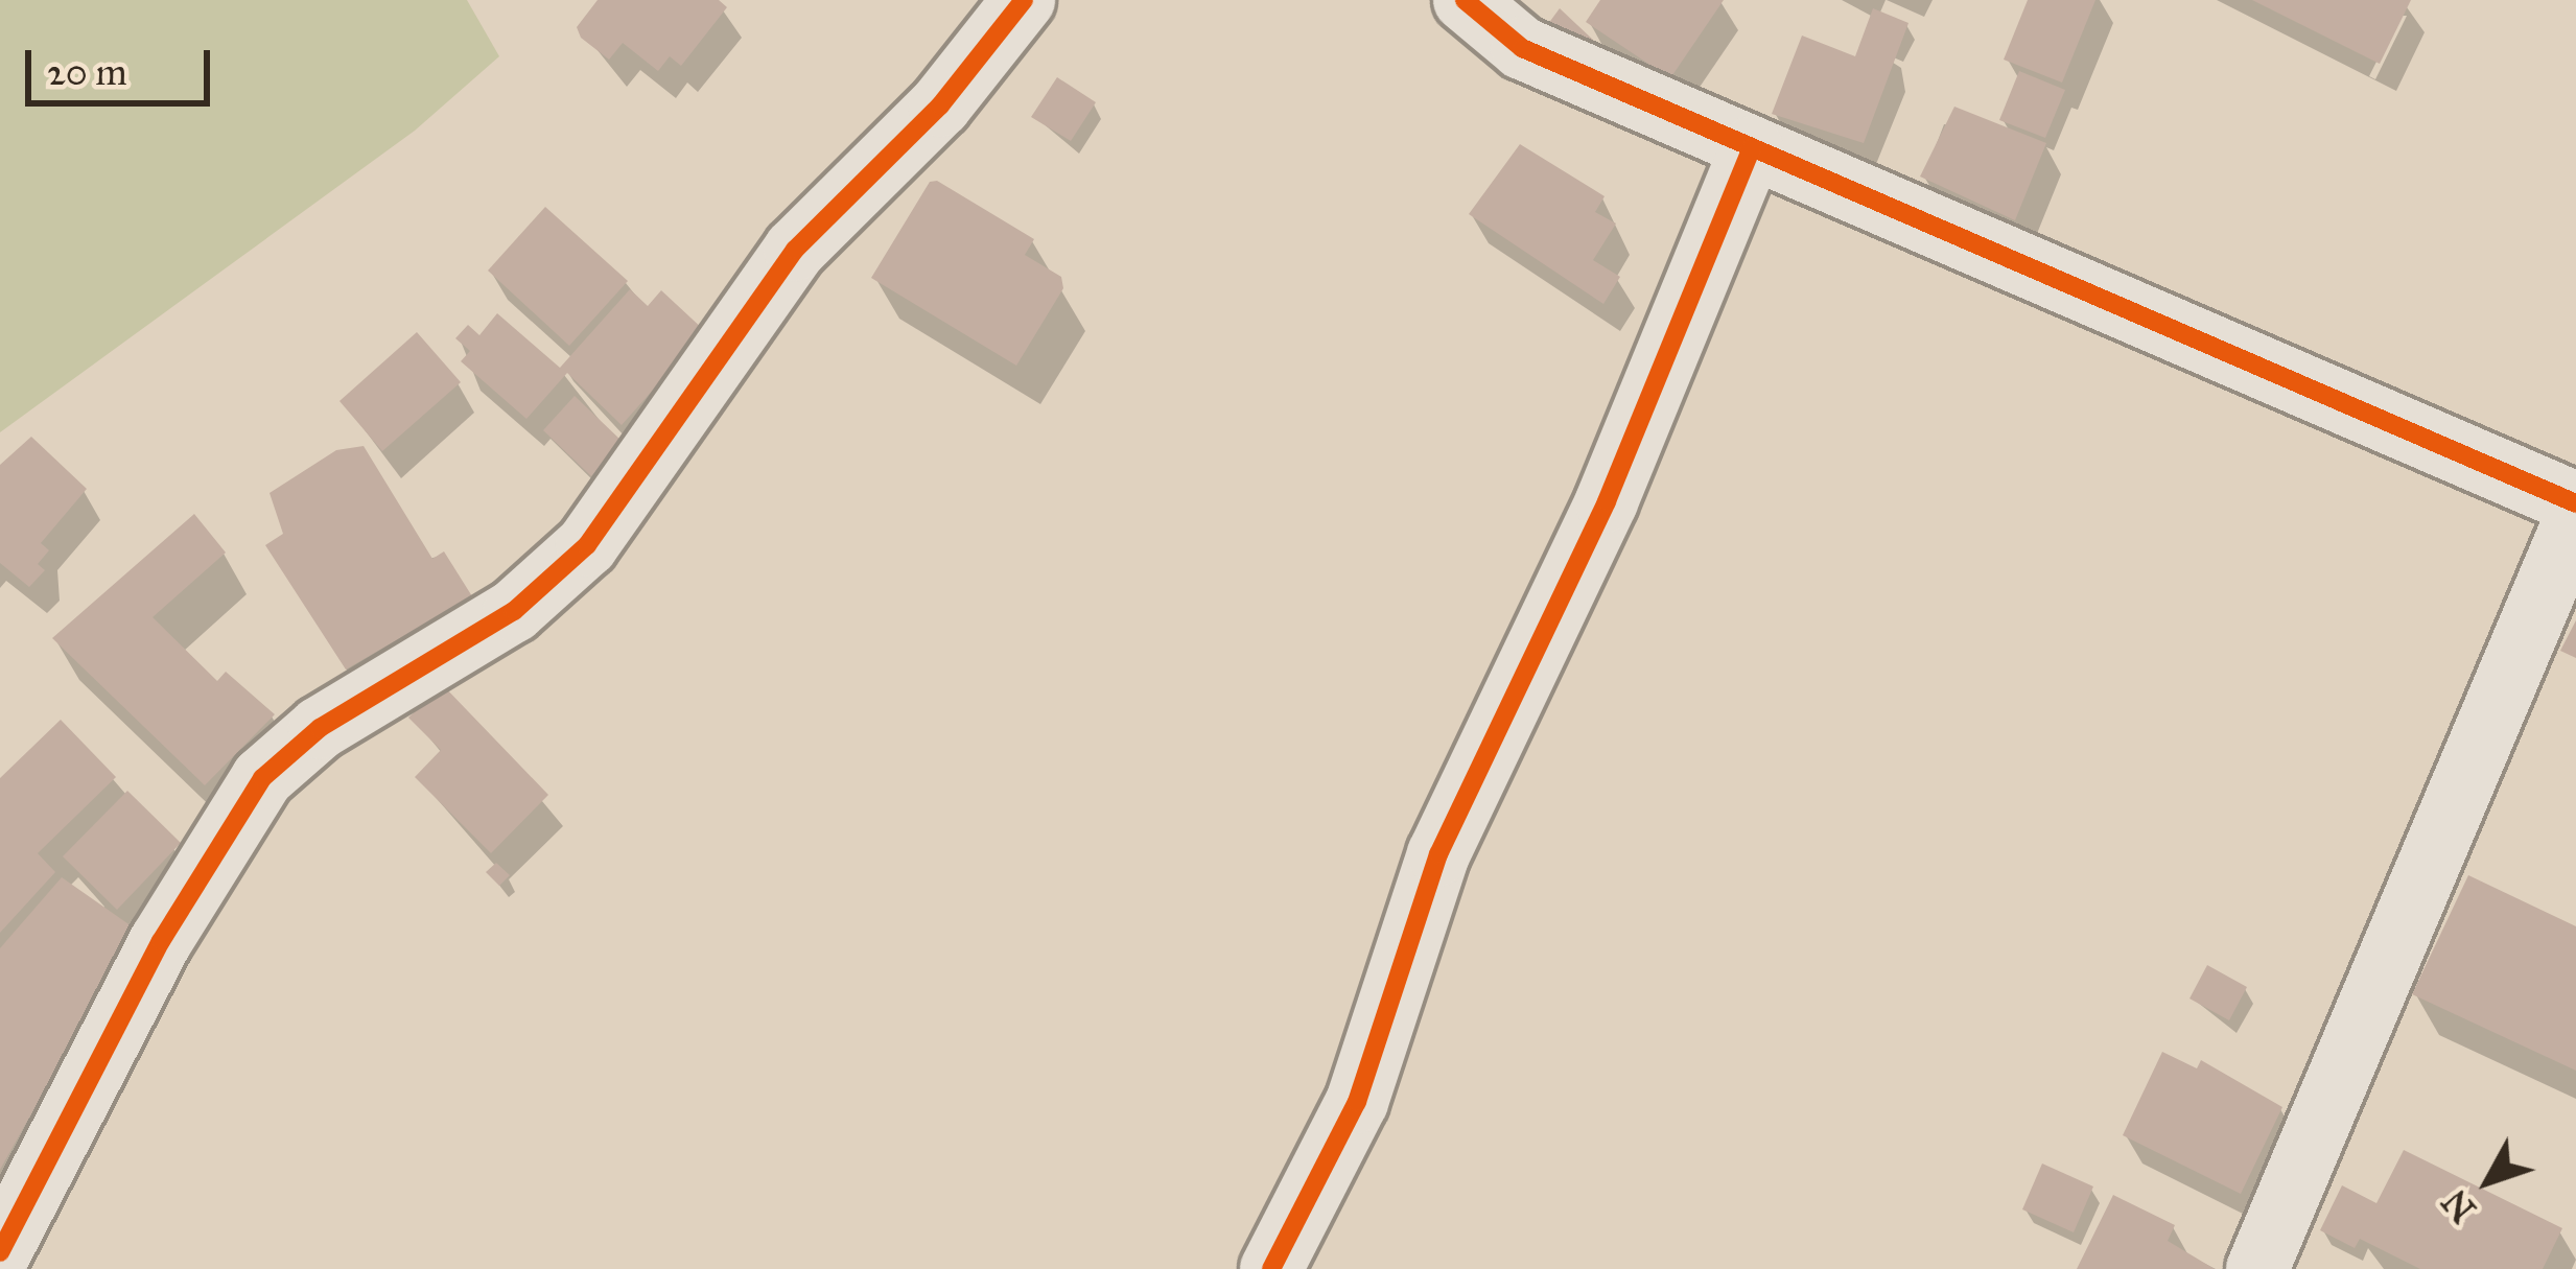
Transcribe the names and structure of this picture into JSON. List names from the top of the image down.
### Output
{
  "scale_bar": "20 m",
  "north": "bottom left"
}
